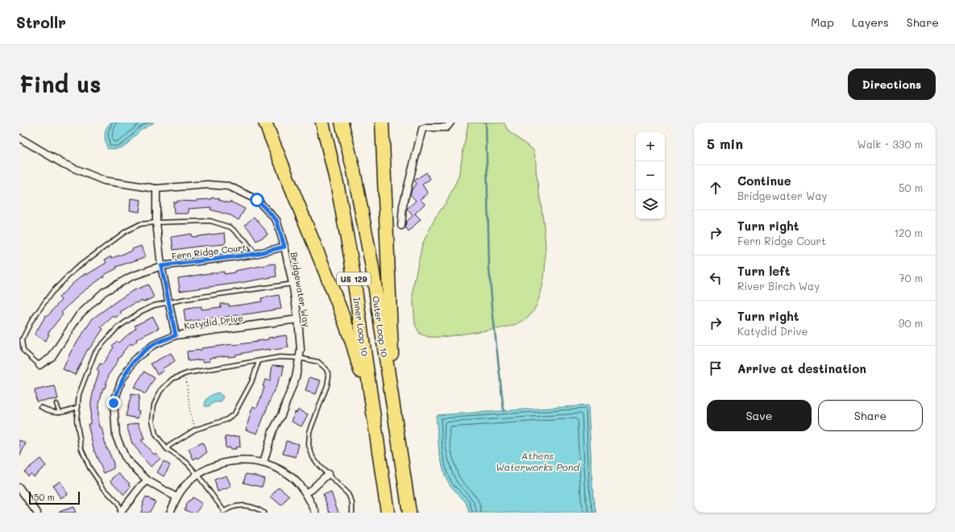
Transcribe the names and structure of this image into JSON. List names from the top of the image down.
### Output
{
  "streets": {
    "highway": ["US 129", "Inner Loop 10", "Outer Loop 10"],
    "street": ["Fern Ridge Court", "Bridgewater Way", "Katydid Drive"]
  },
  "crossings": [
    ["Fern Ridge Court", "Bridgewater Way"],
    ["US 129", "Inner Loop 10"],
    ["Bridgewater Way", "Katydid Drive"]
  ],
  "water": ["Athens Waterworks Pond"],
  "scale_bar": "50 m",
  "page": {
    "header": "Strollr",
    "nav": ["Map", "Layers", "Share"],
    "buttons": [
      "Directions",
      ["Save", "Share"]
    ],
    "title": "Find us",
    "heading": ["5 min", "Walk · 330 m"],
    "map_buttons": ["+", "−"],
    "list": [
      ["Continue", "Bridgewater Way", "50 m"],
      ["Turn right", "Fern Ridge Court", "120 m"],
      ["Turn left", "River Birch Way", "70 m"],
      ["Turn right", "Katydid Drive", "90 m"],
      "Arrive at destination"
    ],
    "scale": "50 m"
  }
}
